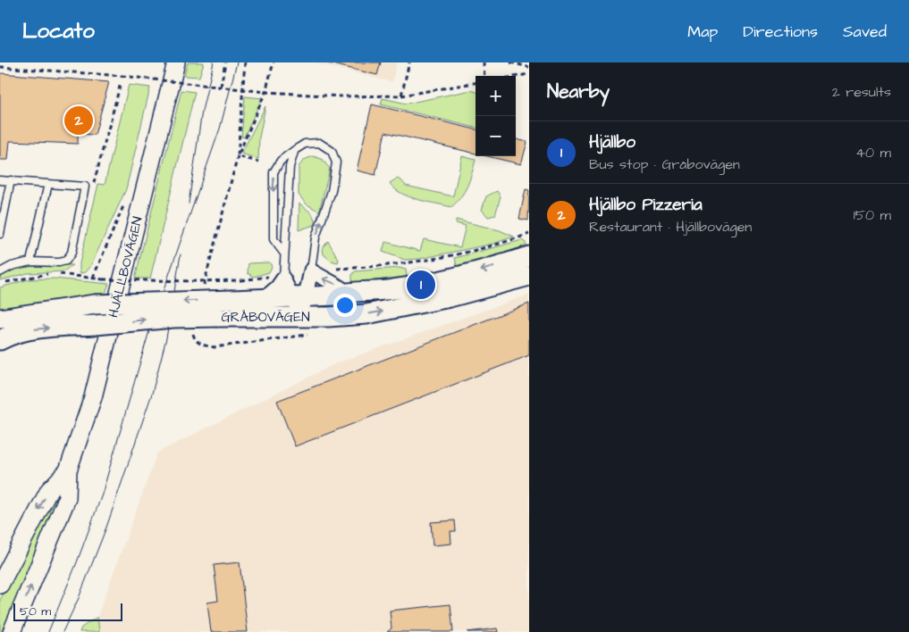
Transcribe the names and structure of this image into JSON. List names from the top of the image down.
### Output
{
  "streets": {
    "main road": ["GRÅBOVÄGEN"],
    "street": ["HJÄLLBOVÄGEN"]
  },
  "scale_bar": "50 m",
  "page": {
    "header": "Locato",
    "nav": ["Map", "Directions", "Saved"],
    "heading": ["Nearby", "2 results"],
    "map_buttons": ["+", "−"],
    "pins": ["2", "1"],
    "list": [
      {
        "mark": "1",
        "name": "Hjällbo",
        "note": "Bus stop · Gråbovägen",
        "value": "40 m"
      },
      {
        "mark": "2",
        "name": "Hjällbo Pizzeria",
        "note": "Restaurant · Hjällbovägen",
        "value": "150 m"
      }
    ],
    "scale": "50 m"
  }
}
